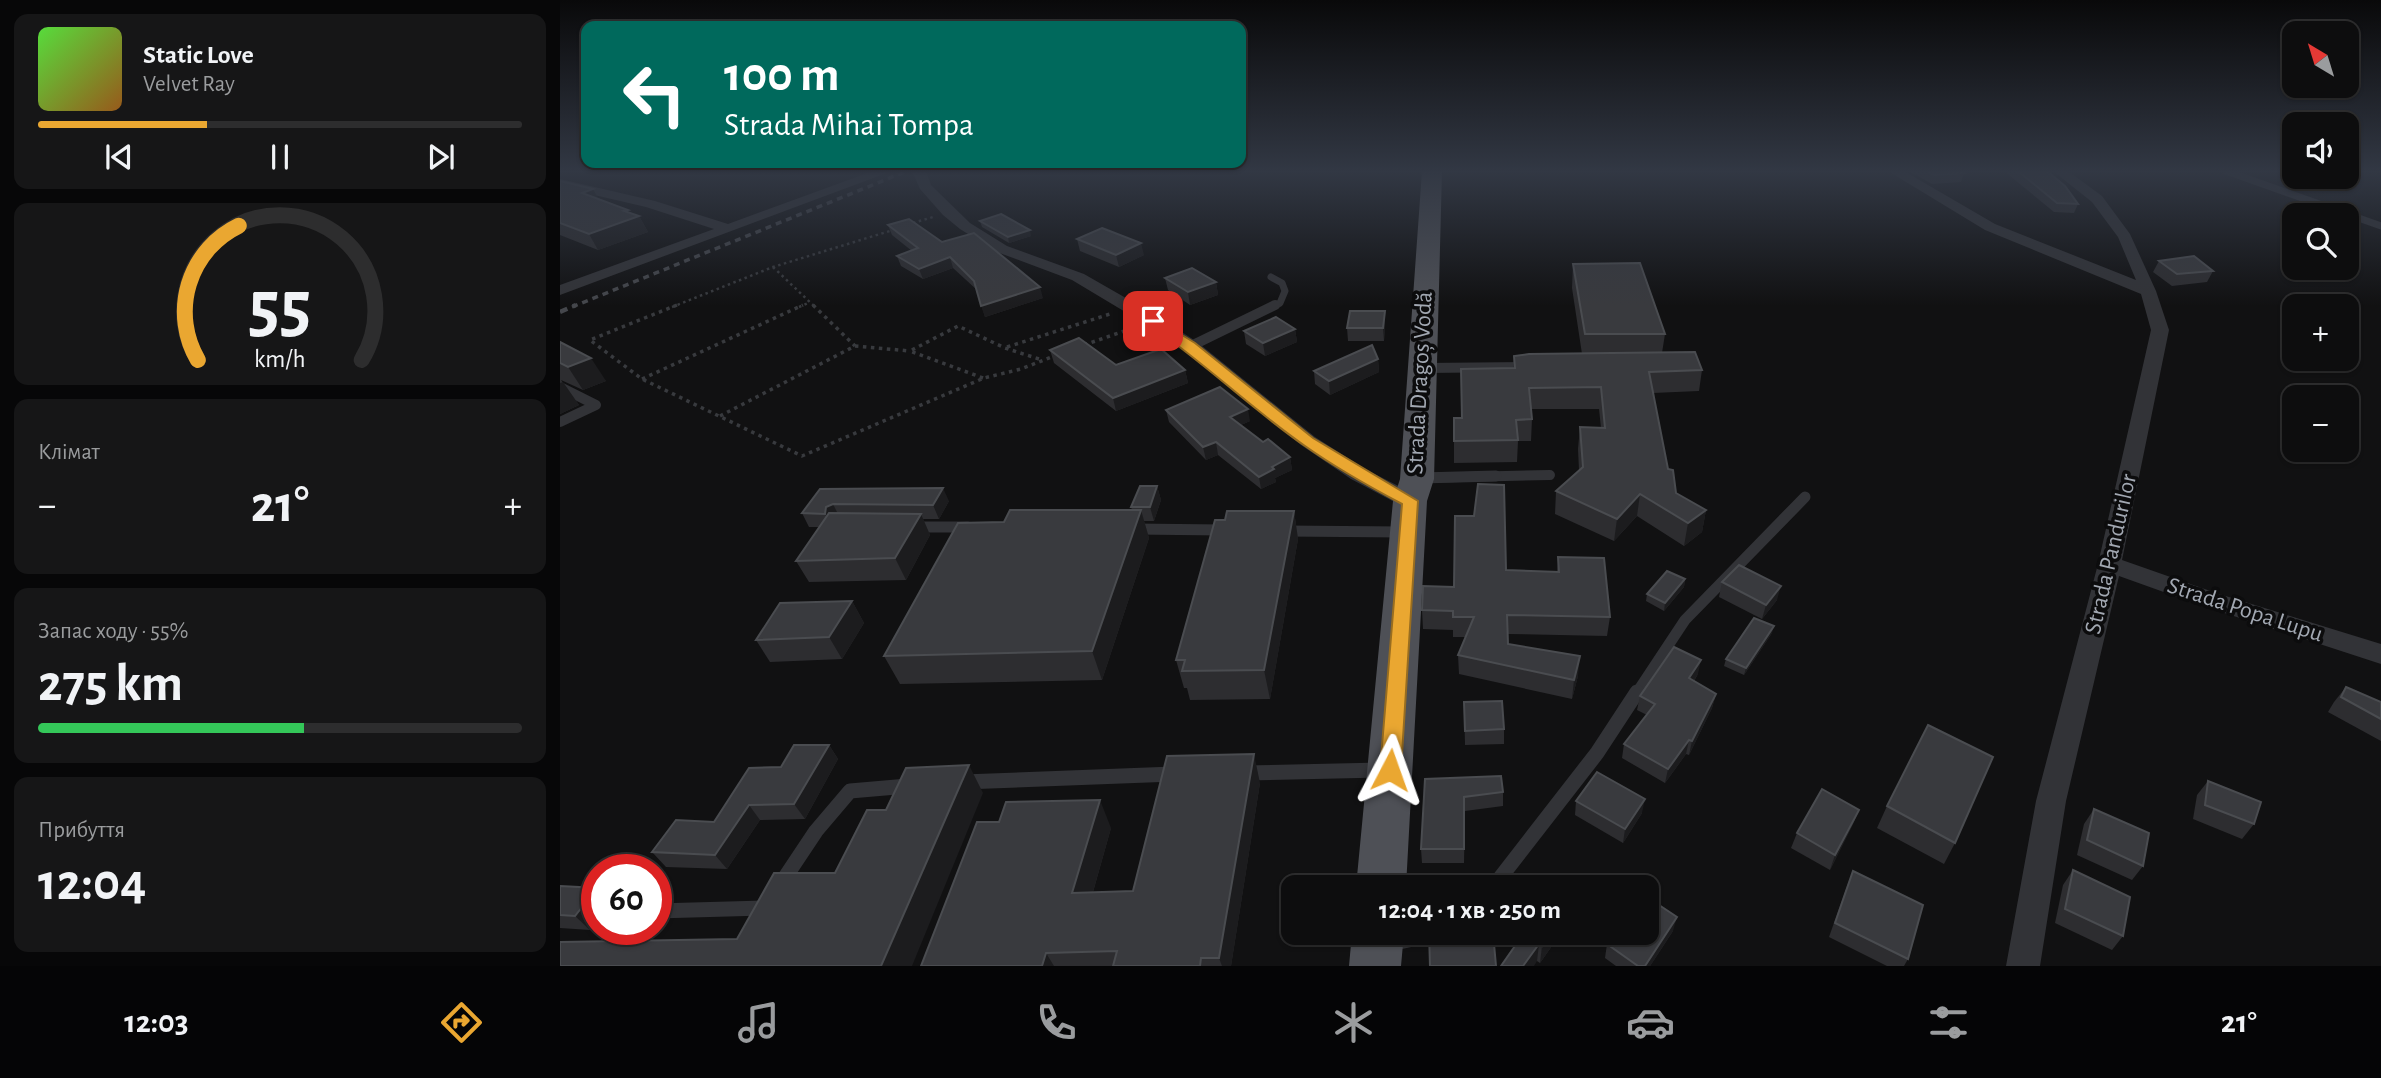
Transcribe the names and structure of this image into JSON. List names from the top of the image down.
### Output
{
  "streets": {
    "main road": ["Strada Dragoș Vodă"],
    "street": ["Strada Pandurilor", "Strada Popa Lupu"]
  },
  "crossings": [
    ["Strada Pandurilor", "Strada Popa Lupu"]
  ],
  "north": "top left",
  "page": {
    "map_buttons": ["+", "−"],
    "turn": ["100 m", "Strada Mihai Tompa"],
    "song": ["Static Love", "Velvet Ray"],
    "tile": [
      "Клімат",
      ["Запас ходу · 55%", "275 km"],
      ["Прибуття", "12:04"]
    ],
    "heat": ["−", "21°", "+"],
    "limit": "60",
    "trip": "12:04 · 1 хв · 250 m",
    "tabs": ["12:03", "21°"],
    "gauge": ["55", "km/h"]
  }
}
